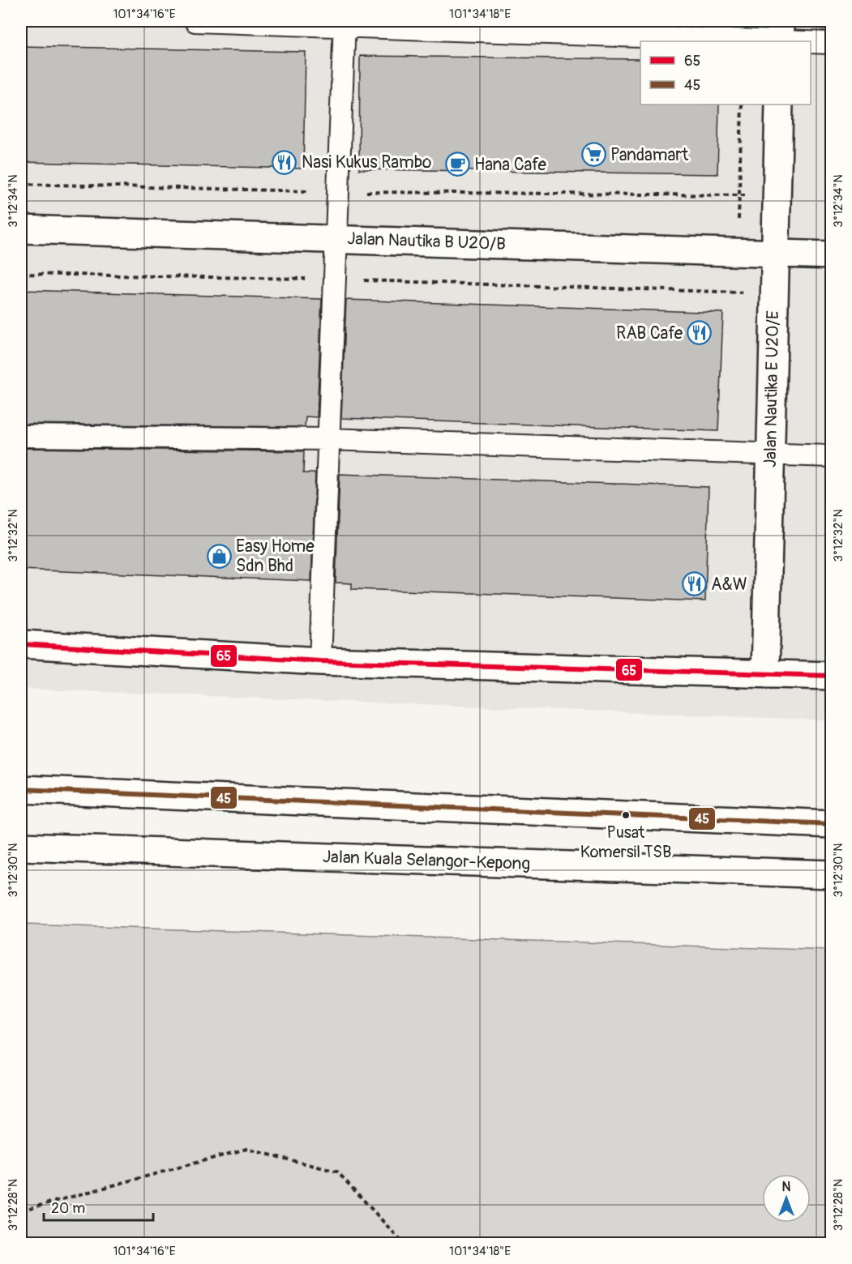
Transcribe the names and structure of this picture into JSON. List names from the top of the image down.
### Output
{
  "streets": {
    "main road": ["Jalan Nautika B U20/B", "Jalan Nautika E U20/E", "Jalan Kuala Selangor-Kepong"]
  },
  "crossings": [
    ["Jalan Nautika B U20/B", "Jalan Nautika E U20/E"]
  ],
  "places": {
    "supermarket": ["Pandamart"],
    "restaurant": ["Nasi Kukus Rambo", "RAB Cafe", "A&W"],
    "cafe": ["Hana Cafe"],
    "shop": ["Easy Home Sdn Bhd"],
    "other": ["Pusat Komersil TSB"]
  },
  "lines": ["transit line 65", "transit line 45"],
  "legend": ["65", "45"],
  "scale_bar": "20 m",
  "north": "top",
  "coordinates": [
    "101°34'16\"E",
    "101°34'18\"E",
    "3°12'34\"N",
    "3°12'32\"N",
    "3°12'30\"N",
    "3°12'28\"N"
  ]
}
